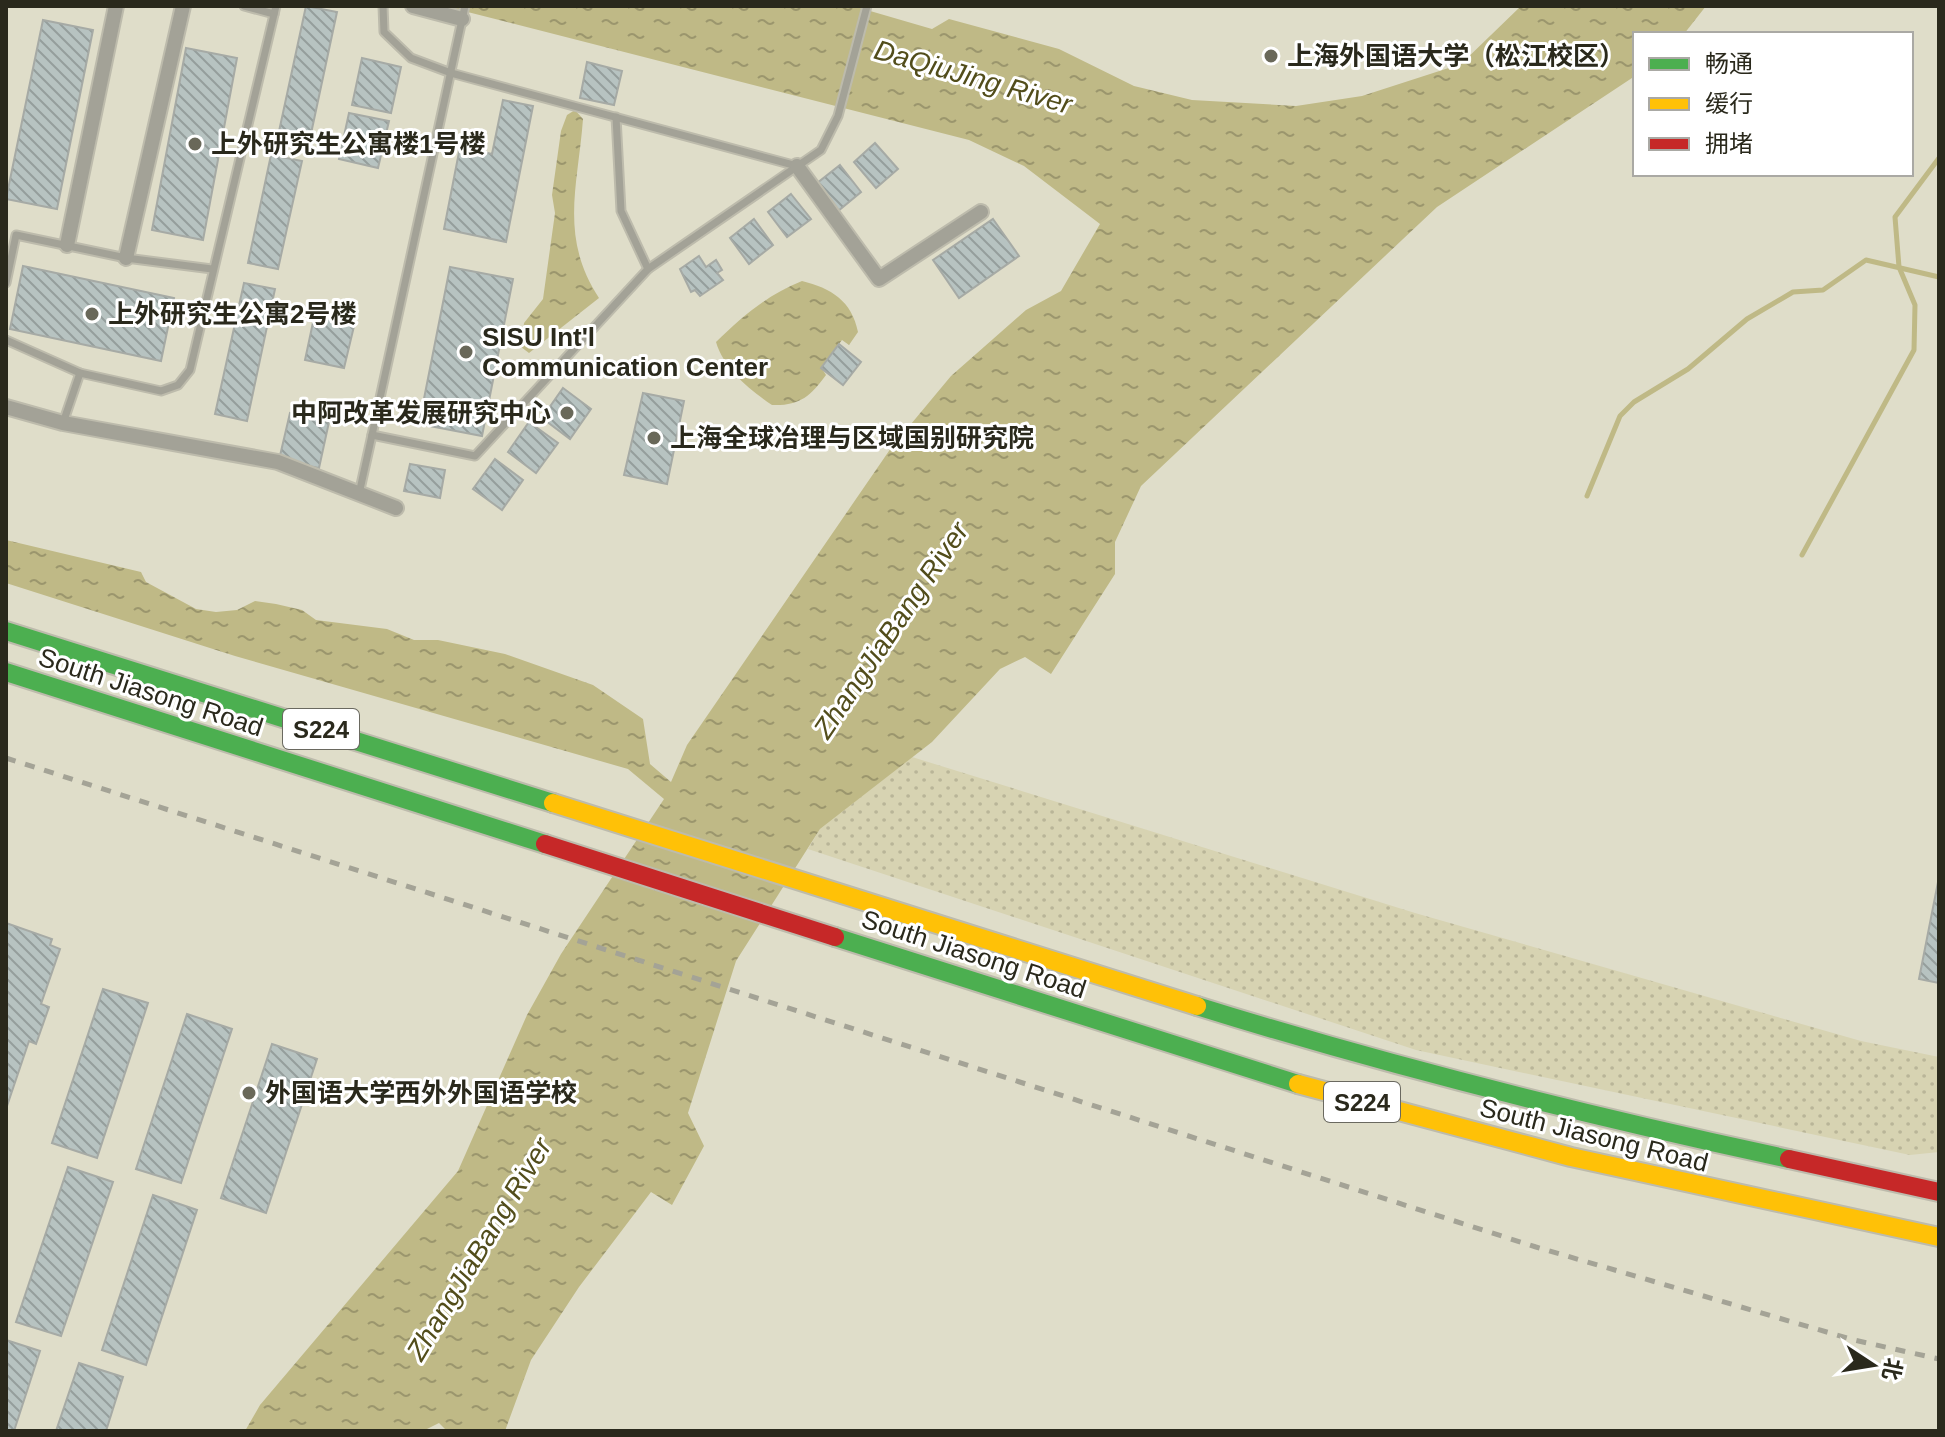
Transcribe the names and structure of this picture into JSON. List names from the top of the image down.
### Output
{
  "streets": {
    "main road": ["South Jiasong Road", "S224"]
  },
  "water": ["DaQiuJing River", "ZhangJiaBang River"],
  "places": [
    "上海外国语大学（松江校区）",
    "上外研究生公寓楼1号楼",
    "上外研究生公寓2号楼",
    "SISU Int'l Communication Center",
    "中阿改革发展研究中心",
    "上海全球冶理与区域国别研究院",
    "外国语大学西外外国语学校"
  ],
  "legend": ["畅通", "缓行", "拥堵"],
  "north": "right"
}
